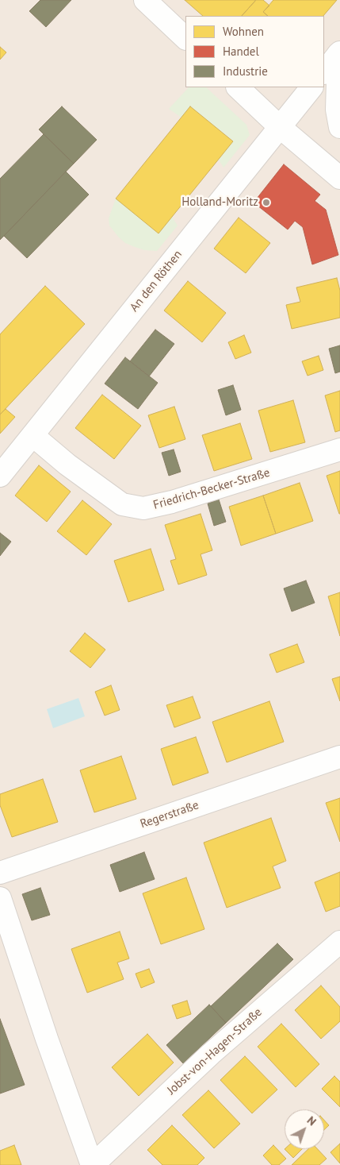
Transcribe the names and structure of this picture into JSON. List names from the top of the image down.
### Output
{
  "streets": {
    "street": [
      "An den Röthen",
      "Friedrich-Becker-Straße",
      "Regerstraße",
      "Jobst-von-Hagen-Straße"
    ]
  },
  "crossings": [
    ["An den Röthen", "Friedrich-Becker-Straße"]
  ],
  "places": ["Holland-Moritz"],
  "legend": ["Wohnen", "Handel", "Industrie"],
  "north": "top right"
}
